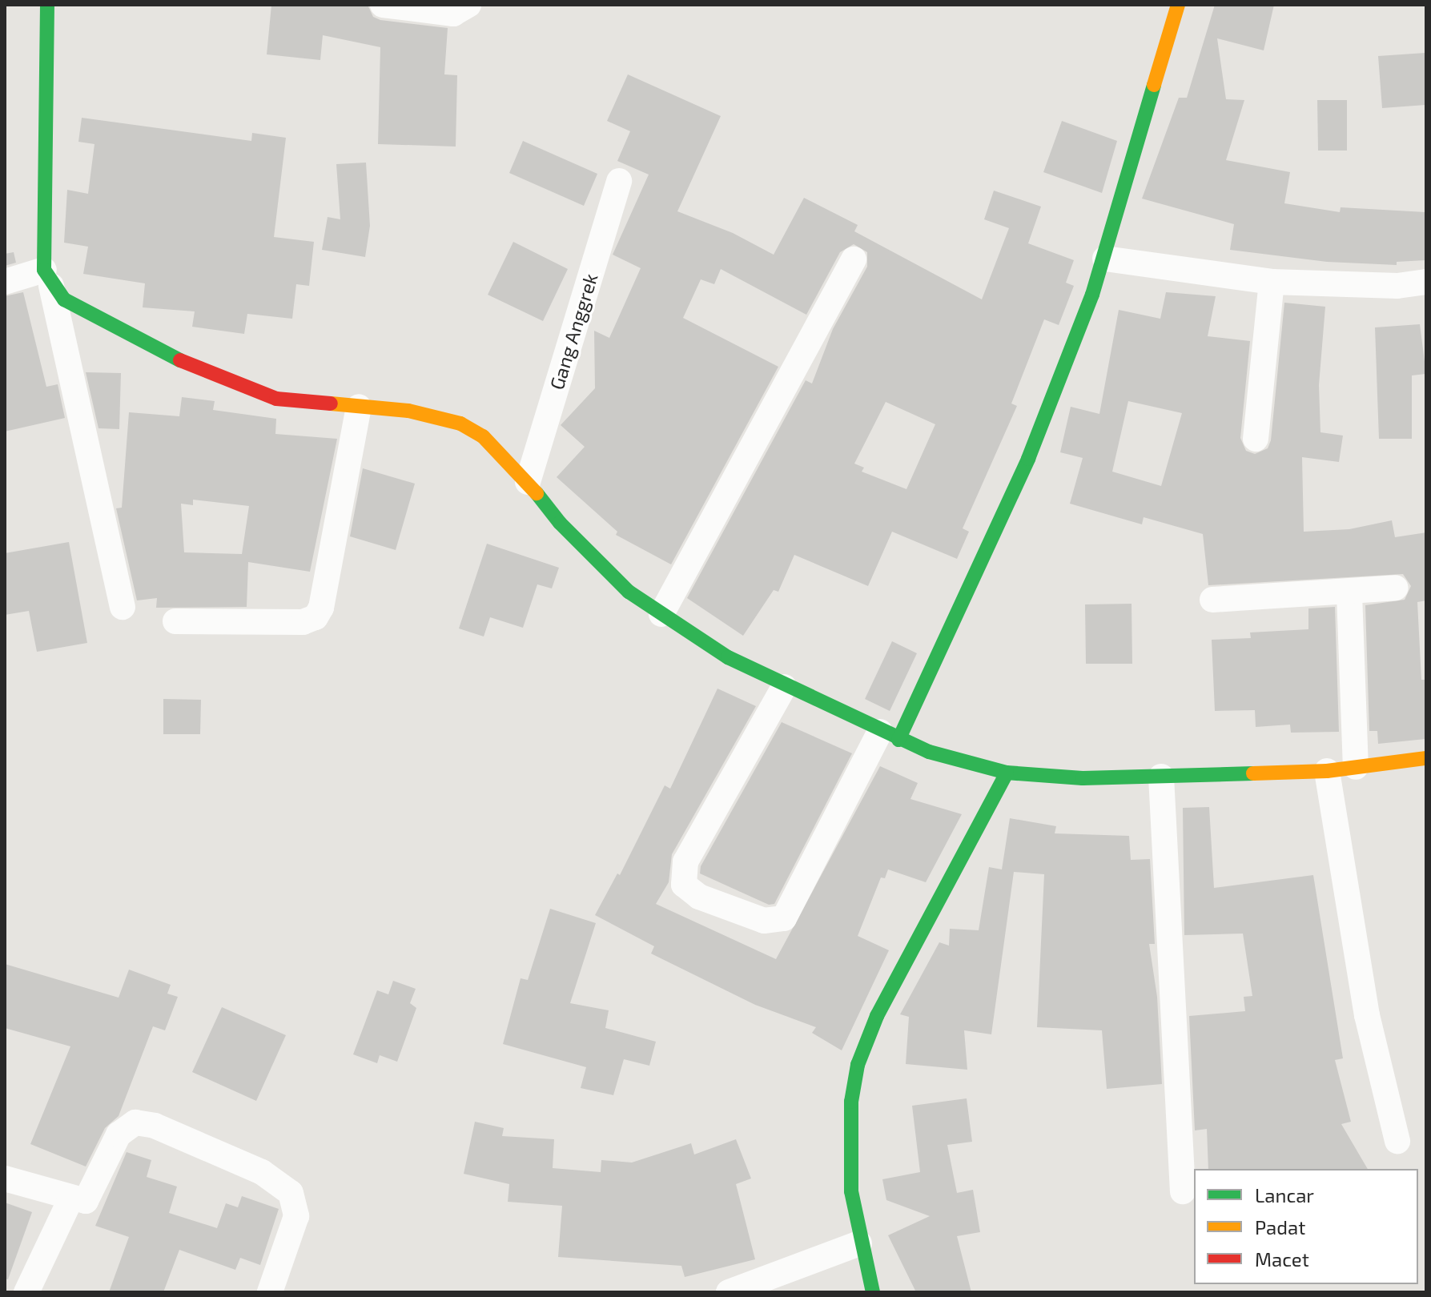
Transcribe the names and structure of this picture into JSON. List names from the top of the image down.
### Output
{
  "streets": {
    "street": ["Gang Anggrek"]
  },
  "legend": ["Lancar", "Padat", "Macet"]
}
